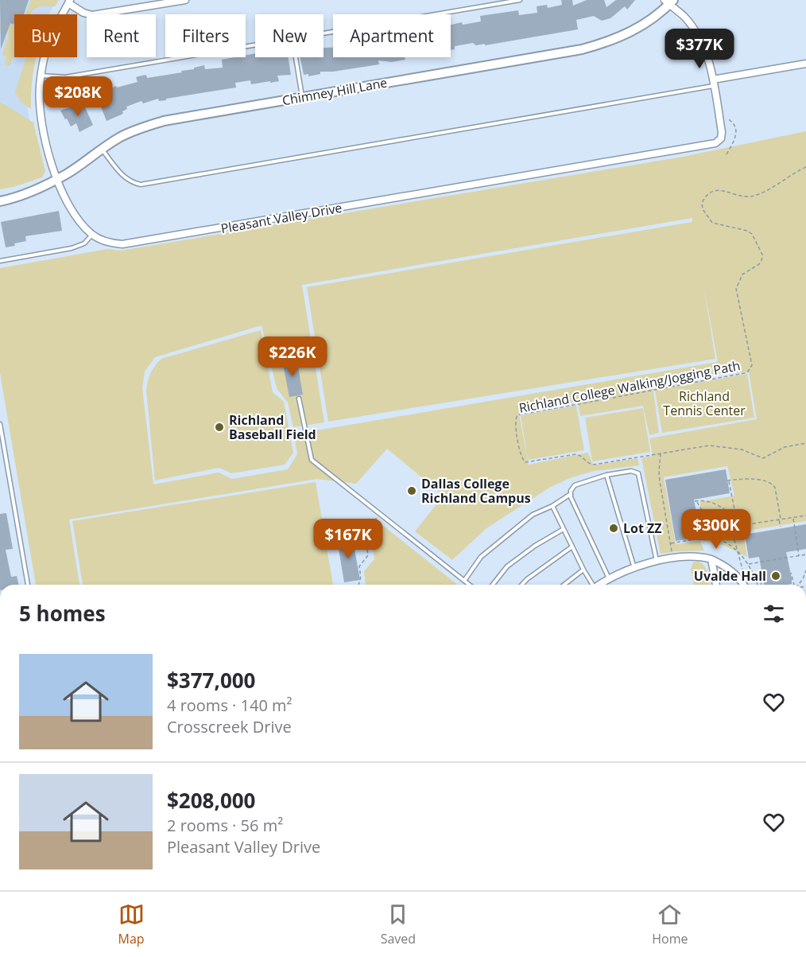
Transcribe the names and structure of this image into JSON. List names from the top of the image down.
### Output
{
  "streets": {
    "street": ["Chimney Hill Lane", "Pleasant Valley Drive"],
    "path": ["Richland College Walking/Jogging Path"]
  },
  "crossings": [
    ["Chimney Hill Lane", "Pleasant Valley Drive"]
  ],
  "parks": ["Richland Tennis Center"],
  "places": [
    "Richland Baseball Field",
    "Dallas College Richland Campus",
    "Lot ZZ",
    "Uvalde Hall"
  ],
  "page": {
    "chip": [
      "Buy",
      "Rent",
      "Filters",
      "New",
      "Apartment"
    ],
    "price": [
      "$377K",
      "$208K",
      "$226K",
      "$300K",
      "$167K"
    ],
    "heading": "5 homes",
    "list": [
      {
        "name": "$377,000",
        "note": "4 rooms · 140 m² · Crosscreek Drive"
      },
      {
        "name": "$208,000",
        "note": "2 rooms · 56 m² · Pleasant Valley Drive"
      }
    ],
    "tabs": ["Map", "Saved", "Home"]
  }
}
